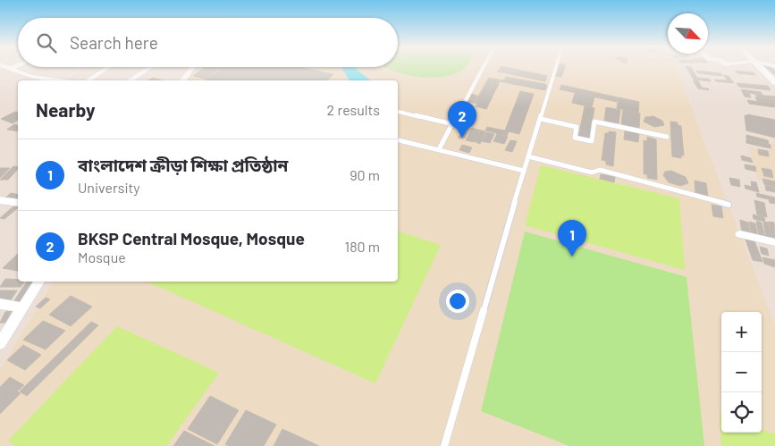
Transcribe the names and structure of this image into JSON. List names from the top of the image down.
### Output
{
  "north": "bottom right",
  "page": {
    "search": "Search here",
    "heading": ["Nearby", "2 results"],
    "pins": ["2", "1"],
    "list": [
      {
        "mark": "1",
        "name": "বাংলাদেশ ক্রীড়া শিক্ষা প্রতিষ্ঠান",
        "note": "University",
        "value": "90 m"
      },
      {
        "mark": "2",
        "name": "BKSP Central Mosque, Mosque",
        "note": "Mosque",
        "value": "180 m"
      }
    ],
    "map_buttons": ["+", "−"]
  }
}
